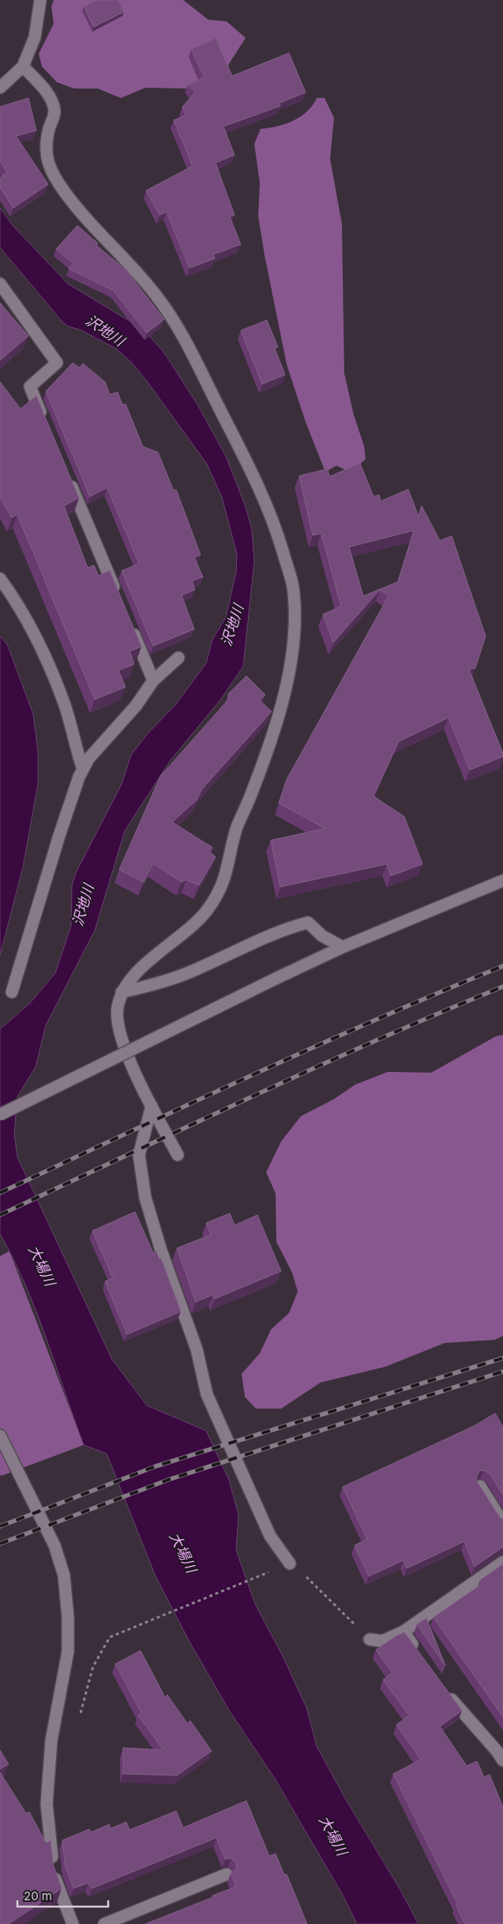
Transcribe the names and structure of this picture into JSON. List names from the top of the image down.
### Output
{
  "water": ["沢地川", "大場川"],
  "scale_bar": "20 m"
}
